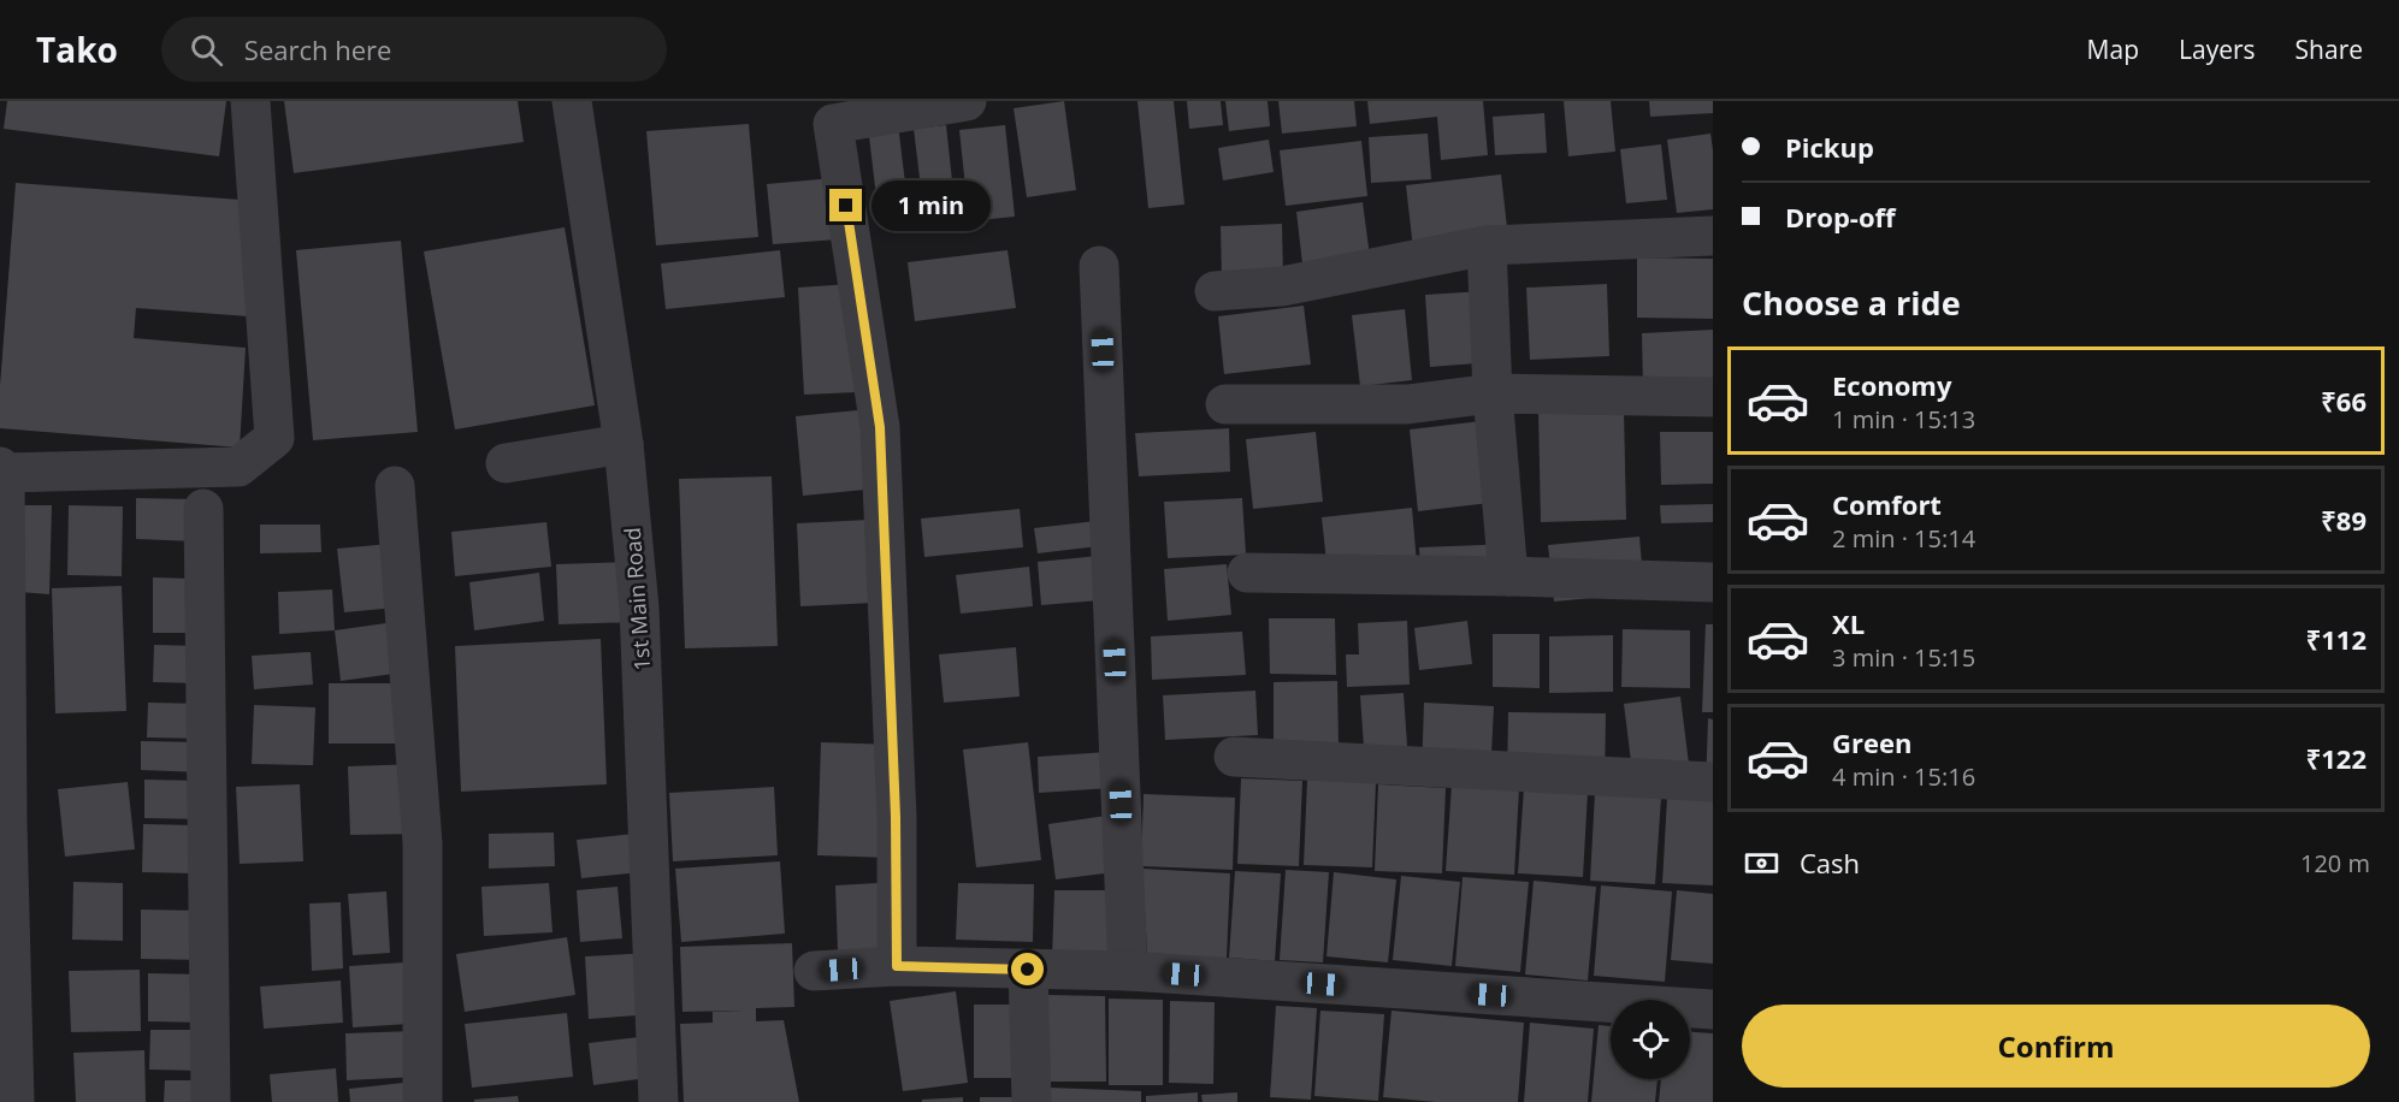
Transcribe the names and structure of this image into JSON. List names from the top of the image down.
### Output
{
  "streets": {
    "street": ["1st Main Road"]
  },
  "page": {
    "header": "Tako",
    "search": "Search here",
    "nav": ["Map", "Layers", "Share"],
    "banner": ["Pickup", "Drop-off"],
    "bubble": "1 min",
    "heading": "Choose a ride",
    "list": [
      {
        "name": "Economy",
        "note": "1 min · 15:13",
        "value": "₹66"
      },
      {
        "name": "Comfort",
        "note": "2 min · 15:14",
        "value": "₹89"
      },
      {
        "name": "XL",
        "note": "3 min · 15:15",
        "value": "₹112"
      },
      {
        "name": "Green",
        "note": "4 min · 15:16",
        "value": "₹122"
      }
    ],
    "pay": ["Cash", "120 m"],
    "buttons": "Confirm"
  }
}
